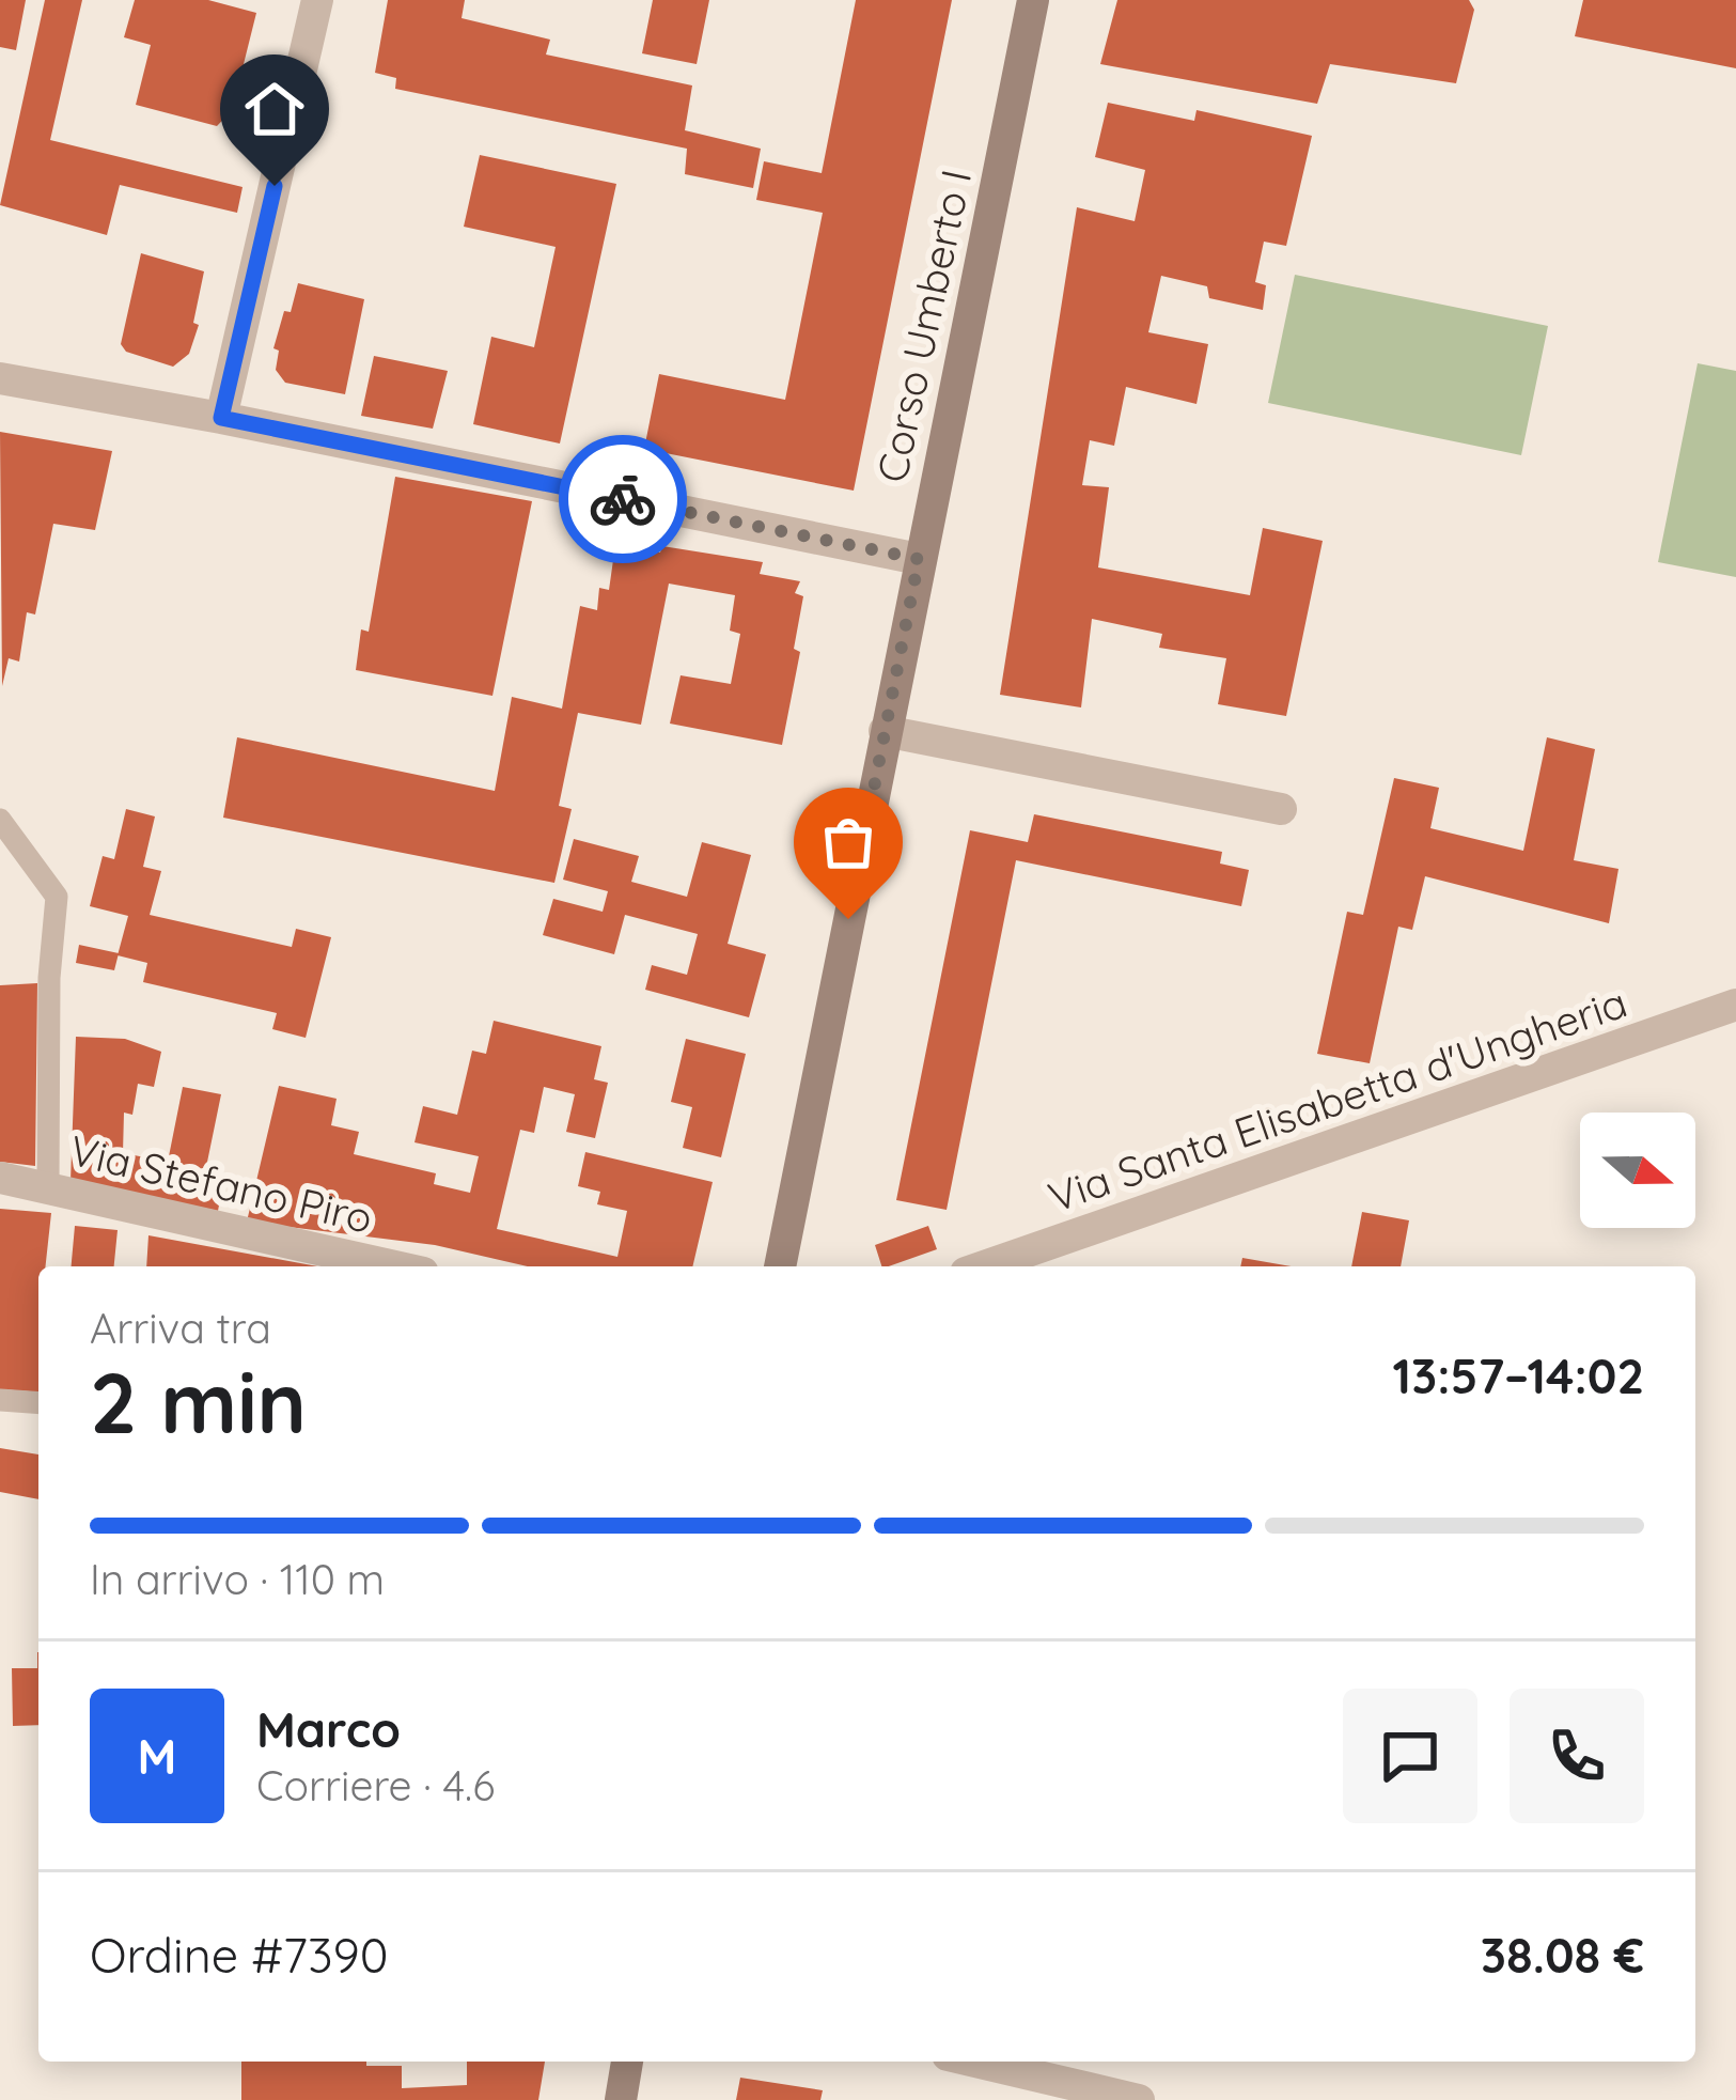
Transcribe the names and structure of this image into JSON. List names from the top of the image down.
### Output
{
  "streets": {
    "street": ["Corso Umberto I", "Via Santa Elisabetta d'Ungheria", "Via Stefano Piro"]
  },
  "north": "right",
  "page": {
    "heading": ["2 min", "Arriva tra", "13:57–14:02"],
    "panel": [
      "Marco",
      "Corriere · 4.6",
      "Ordine #7390",
      "38.08 €"
    ],
    "bar": "In arrivo · 110 m",
    "round": "M"
  }
}
